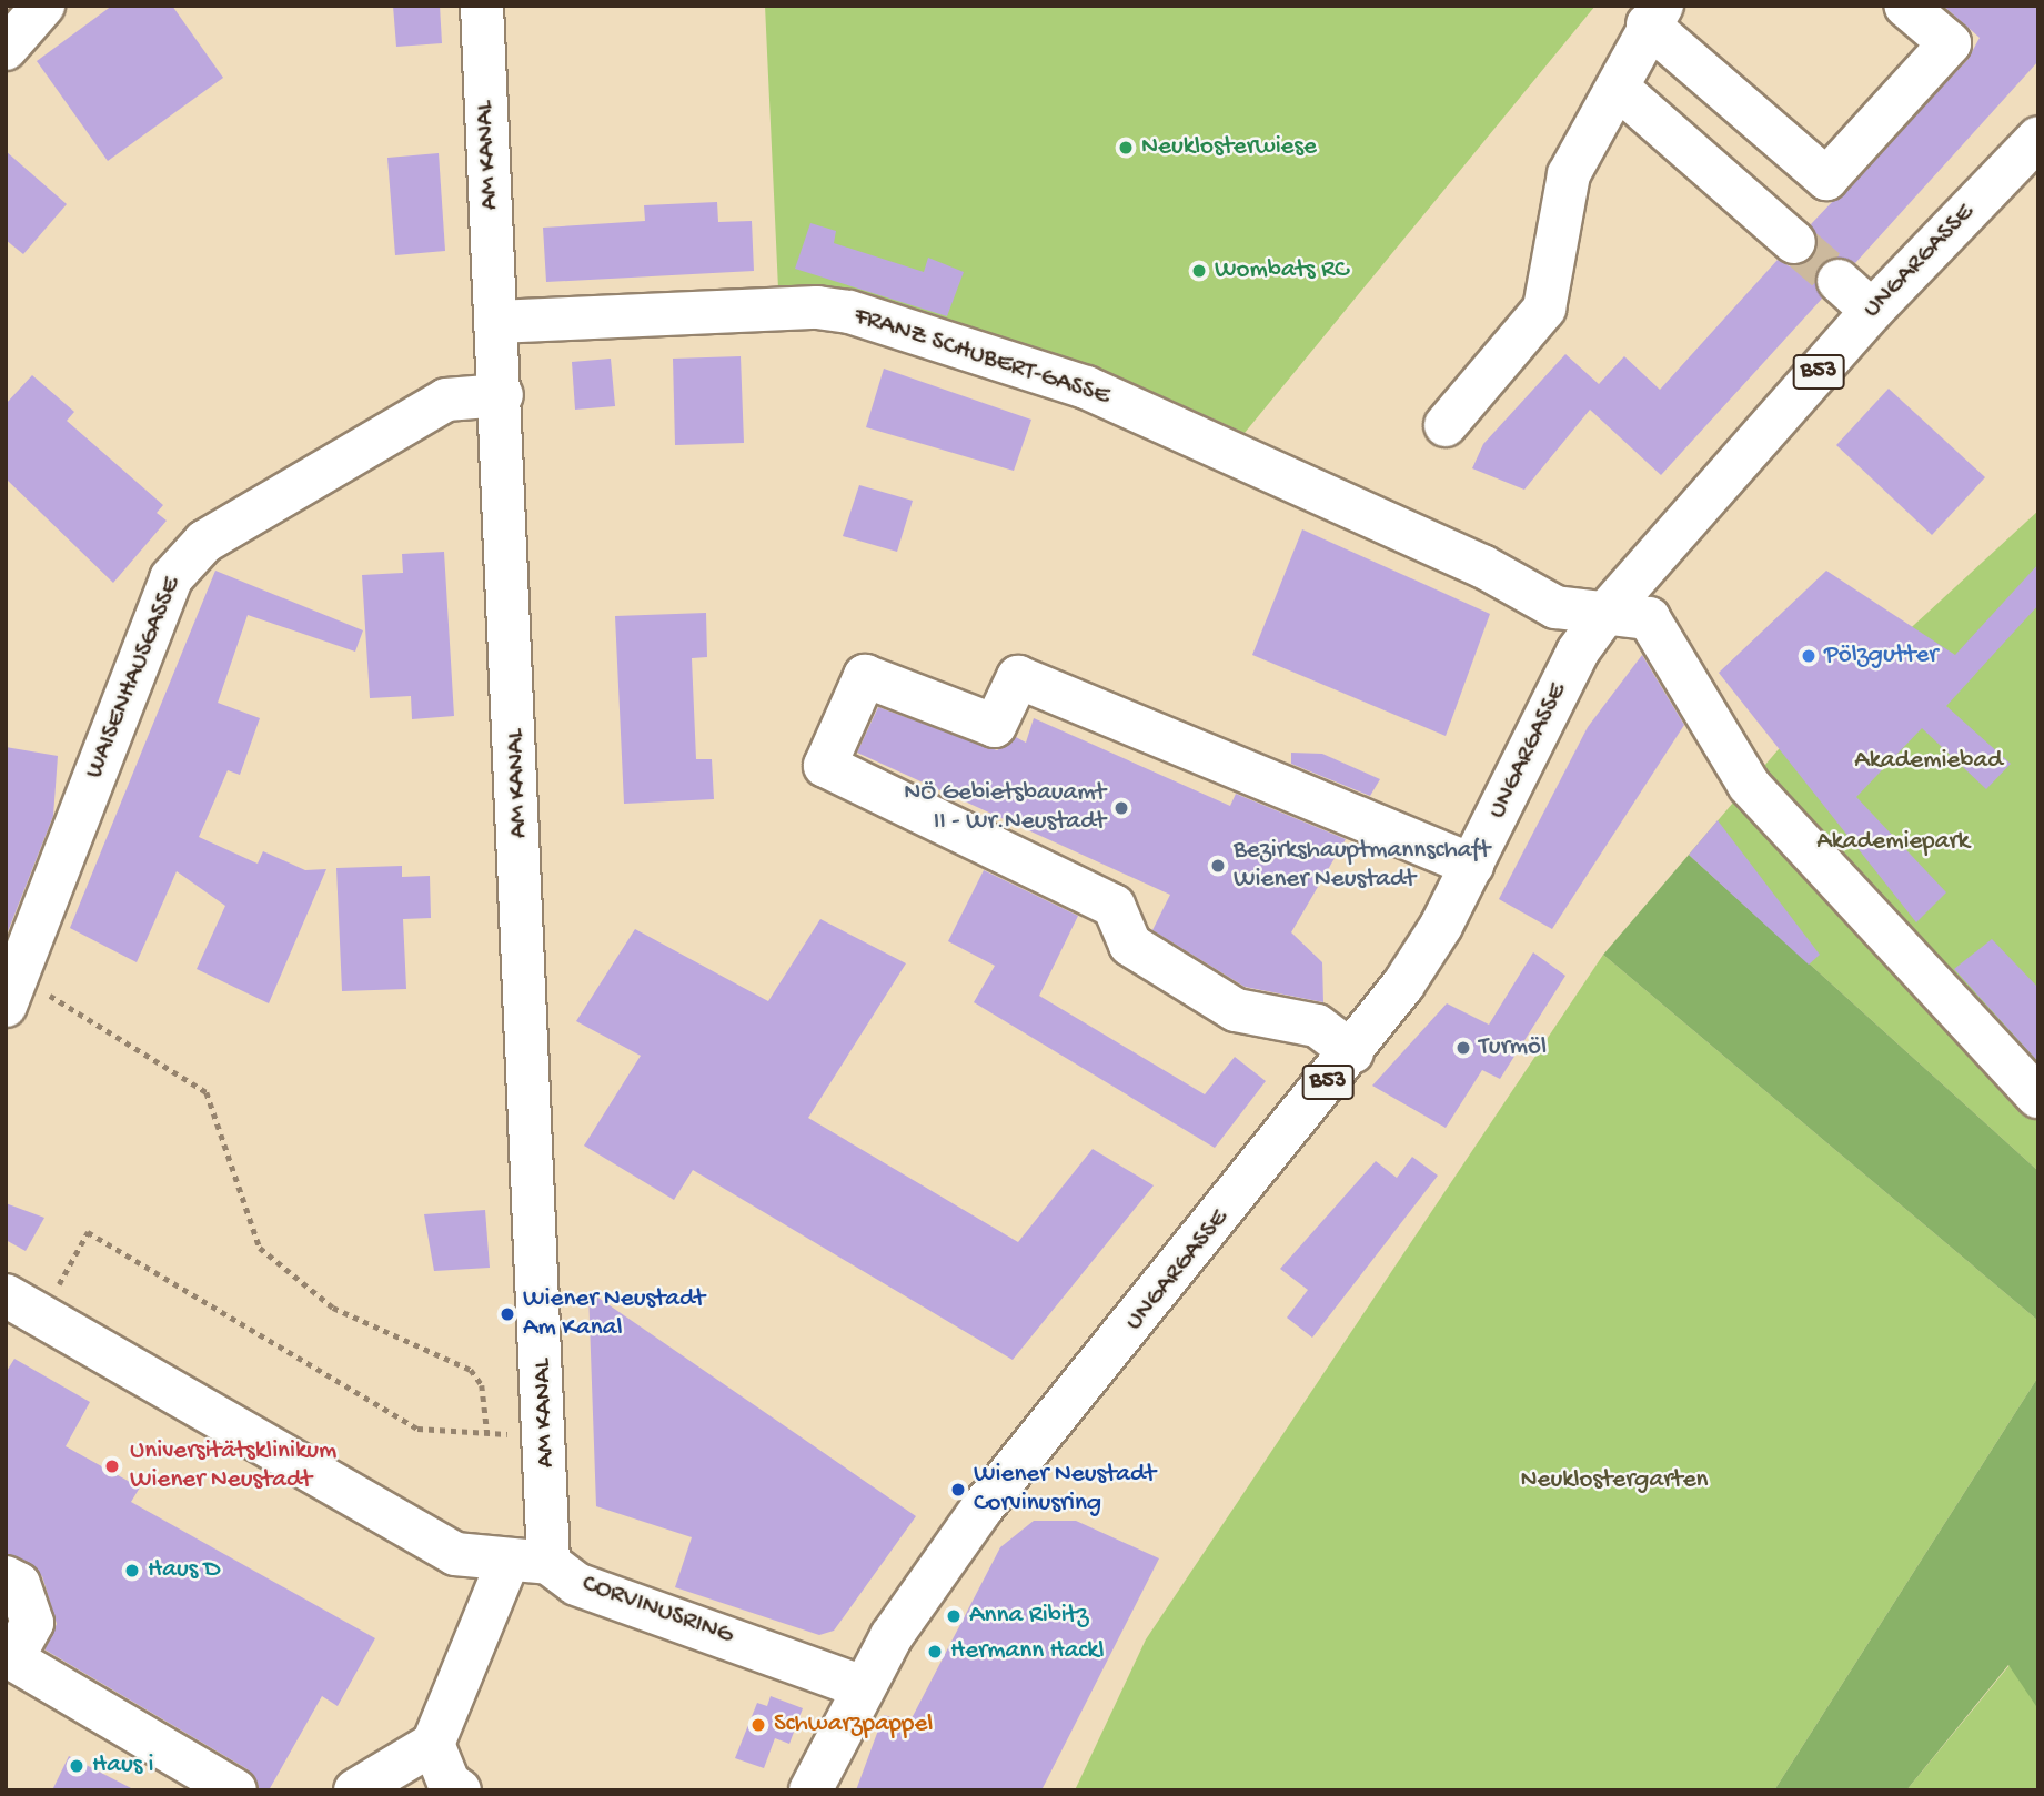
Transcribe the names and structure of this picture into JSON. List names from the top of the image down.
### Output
{
  "streets": {
    "street": [
      "AM KANAL",
      "UNGARGASSE",
      "FRANZ SCHUBERT-GASSE",
      "B53",
      "WAISENHAUSGASSE",
      "CORVINUSRING"
    ]
  },
  "crossings": [
    ["AM KANAL", "FRANZ SCHUBERT-GASSE"],
    ["AM KANAL", "WAISENHAUSGASSE"],
    ["AM KANAL", "CORVINUSRING"],
    ["UNGARGASSE", "FRANZ SCHUBERT-GASSE"],
    ["UNGARGASSE", "CORVINUSRING"]
  ],
  "parks": ["Akademiebad", "Akademiepark", "Neuklostergarten"],
  "places": [
    "Neuklosterwiese",
    "Wombats RC",
    "Pölzgutter",
    "NÖ Gebietsbauamt II - Wr.Neustadt",
    "Bezirkshauptmannschaft Wiener Neustadt",
    "Turmöl",
    "Wiener Neustadt Am Kanal",
    "Universitätsklinikum Wiener Neustadt",
    "Wiener Neustadt Corvinusring",
    "Haus D",
    "Anna Ribitz",
    "Hermann Hackl",
    "Schwarzpappel",
    "Haus i"
  ]
}
